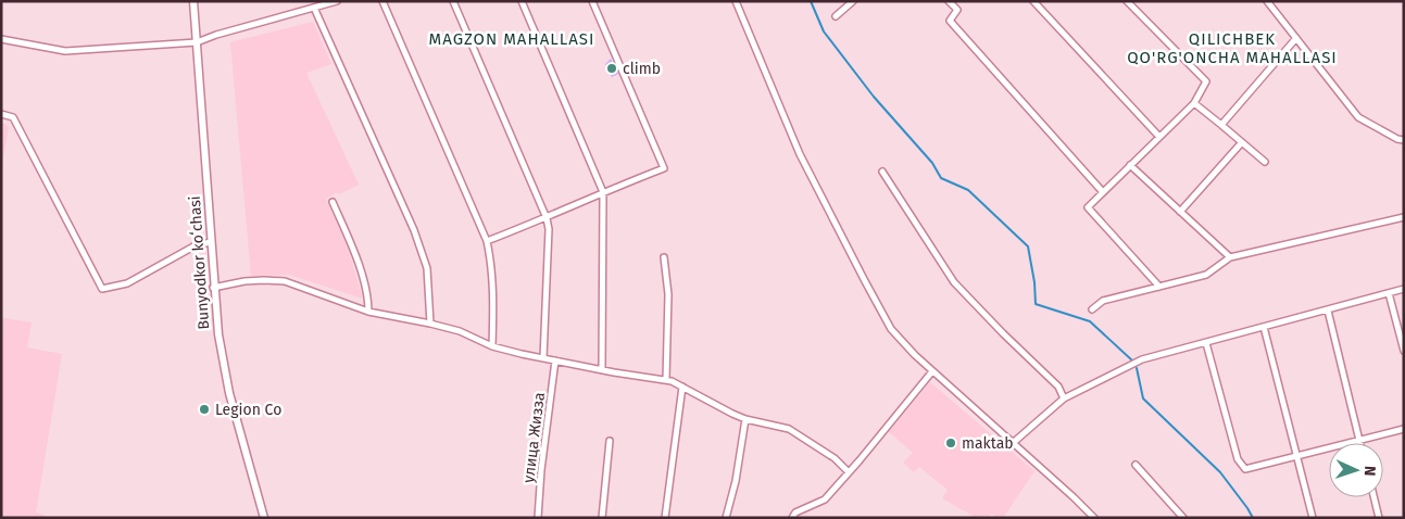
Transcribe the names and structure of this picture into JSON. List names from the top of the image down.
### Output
{
  "streets": {
    "main road": ["Bunyodkor koʻchasi"],
    "street": ["улица Жизза"]
  },
  "districts": ["MAGZON MAHALLASI", "QILICHBEK QO'RG'ONCHA MAHALLASI"],
  "places": ["climb", "Legion Co", "maktab"],
  "north": "right"
}
